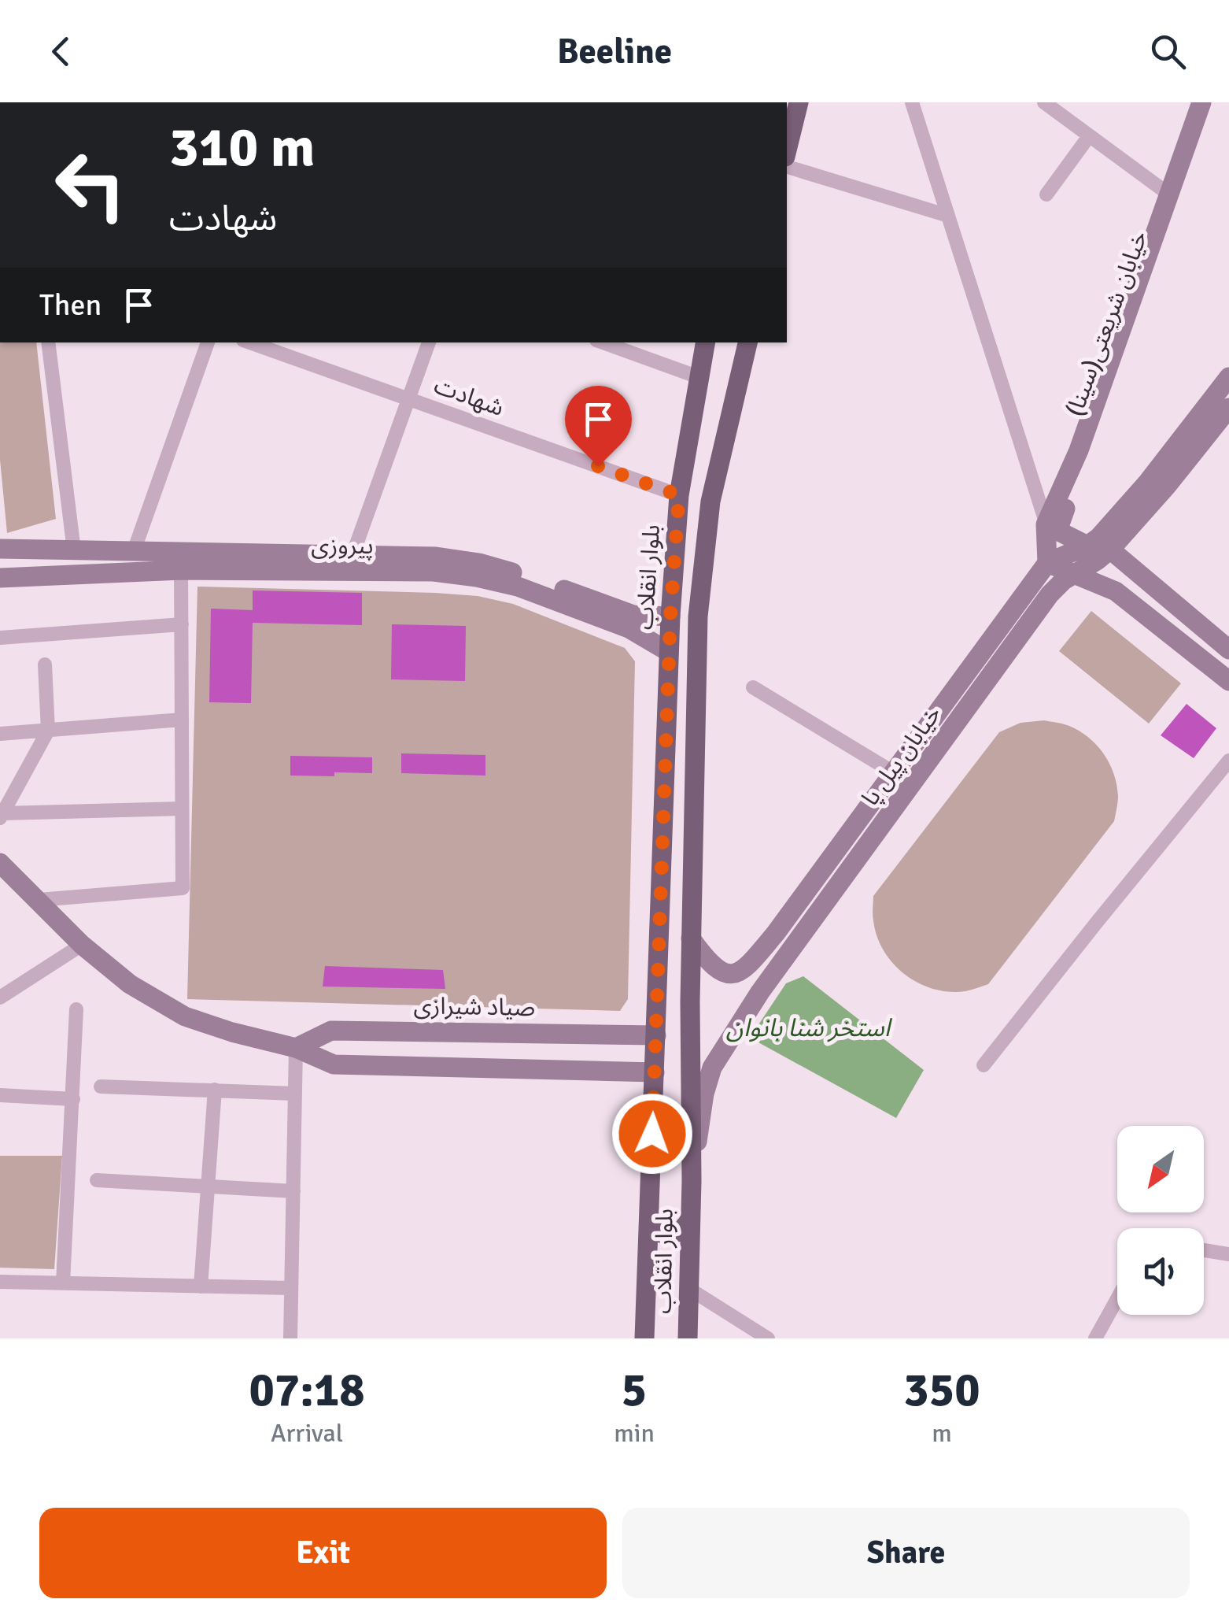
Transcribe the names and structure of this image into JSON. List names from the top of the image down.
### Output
{
  "streets": {
    "main road": [
      "خیابان شریعتی(سینا)",
      "پیروزی",
      "بلوار انقلاب",
      "خیابان پیل پا",
      "صیاد شیرازی"
    ],
    "street": ["شهادت"]
  },
  "crossings": [
    ["خیابان شریعتی(سینا)", "خیابان پیل پا"],
    ["شهادت", "بلوار انقلاب"],
    ["پیروزی", "بلوار انقلاب"],
    ["بلوار انقلاب", "خیابان پیل پا"],
    ["بلوار انقلاب", "صیاد شیرازی"]
  ],
  "water": ["استخر شنا بانوان"],
  "north": "bottom left",
  "page": {
    "header": "Beeline",
    "turn": ["310 m", "شهادت"],
    "then": "Then",
    "eta": [
      "07:18",
      "Arrival",
      "5",
      "min",
      "350",
      "m"
    ],
    "buttons": ["Exit", "Share"]
  }
}
